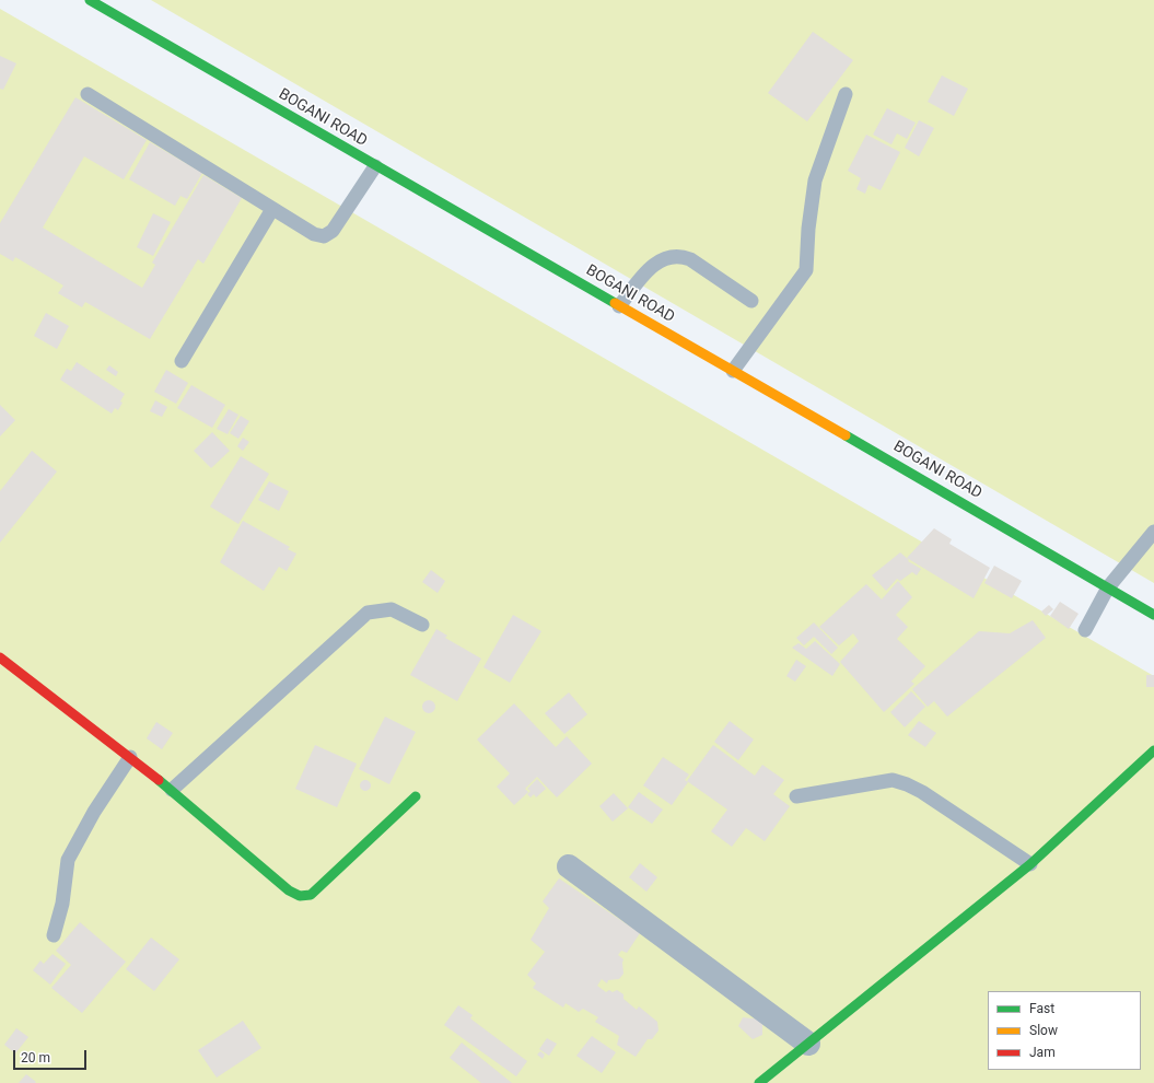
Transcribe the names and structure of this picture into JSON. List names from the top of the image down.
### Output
{
  "streets": {
    "street": ["BOGANI ROAD"]
  },
  "legend": ["Fast", "Slow", "Jam"],
  "scale_bar": "20 m"
}
